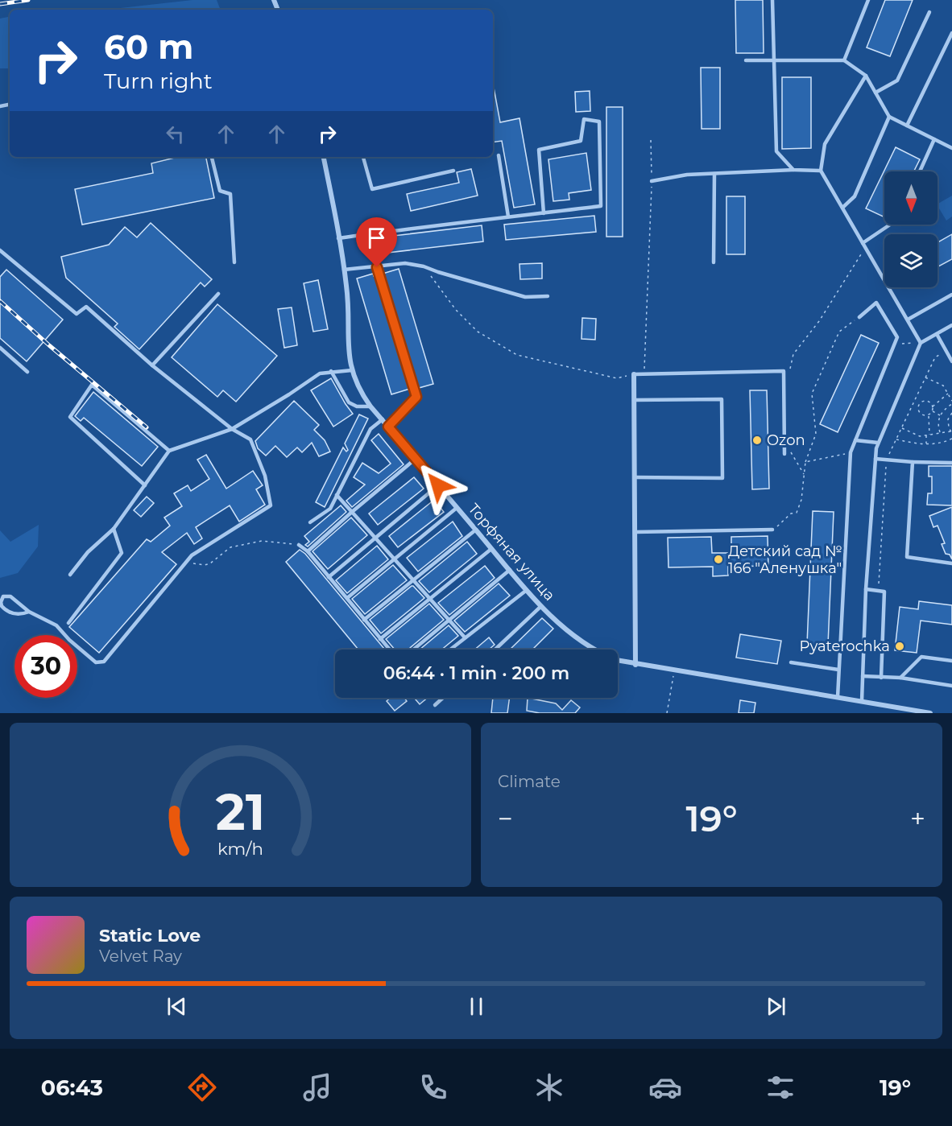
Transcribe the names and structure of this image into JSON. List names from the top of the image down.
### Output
{
  "streets": {
    "street": ["Торфяная улица"]
  },
  "places": ["Ozon", "Детский сад № 166 \"Аленушка\"", "Pyaterochka"],
  "north": "bottom",
  "page": {
    "turn": ["60 m", "Turn right"],
    "limit": "30",
    "trip": "06:44 · 1 min · 200 m",
    "tile": "Climate",
    "heat": ["−", "19°", "+"],
    "song": ["Static Love", "Velvet Ray"],
    "tabs": ["06:43", "19°"],
    "gauge": ["21", "km/h"]
  }
}
